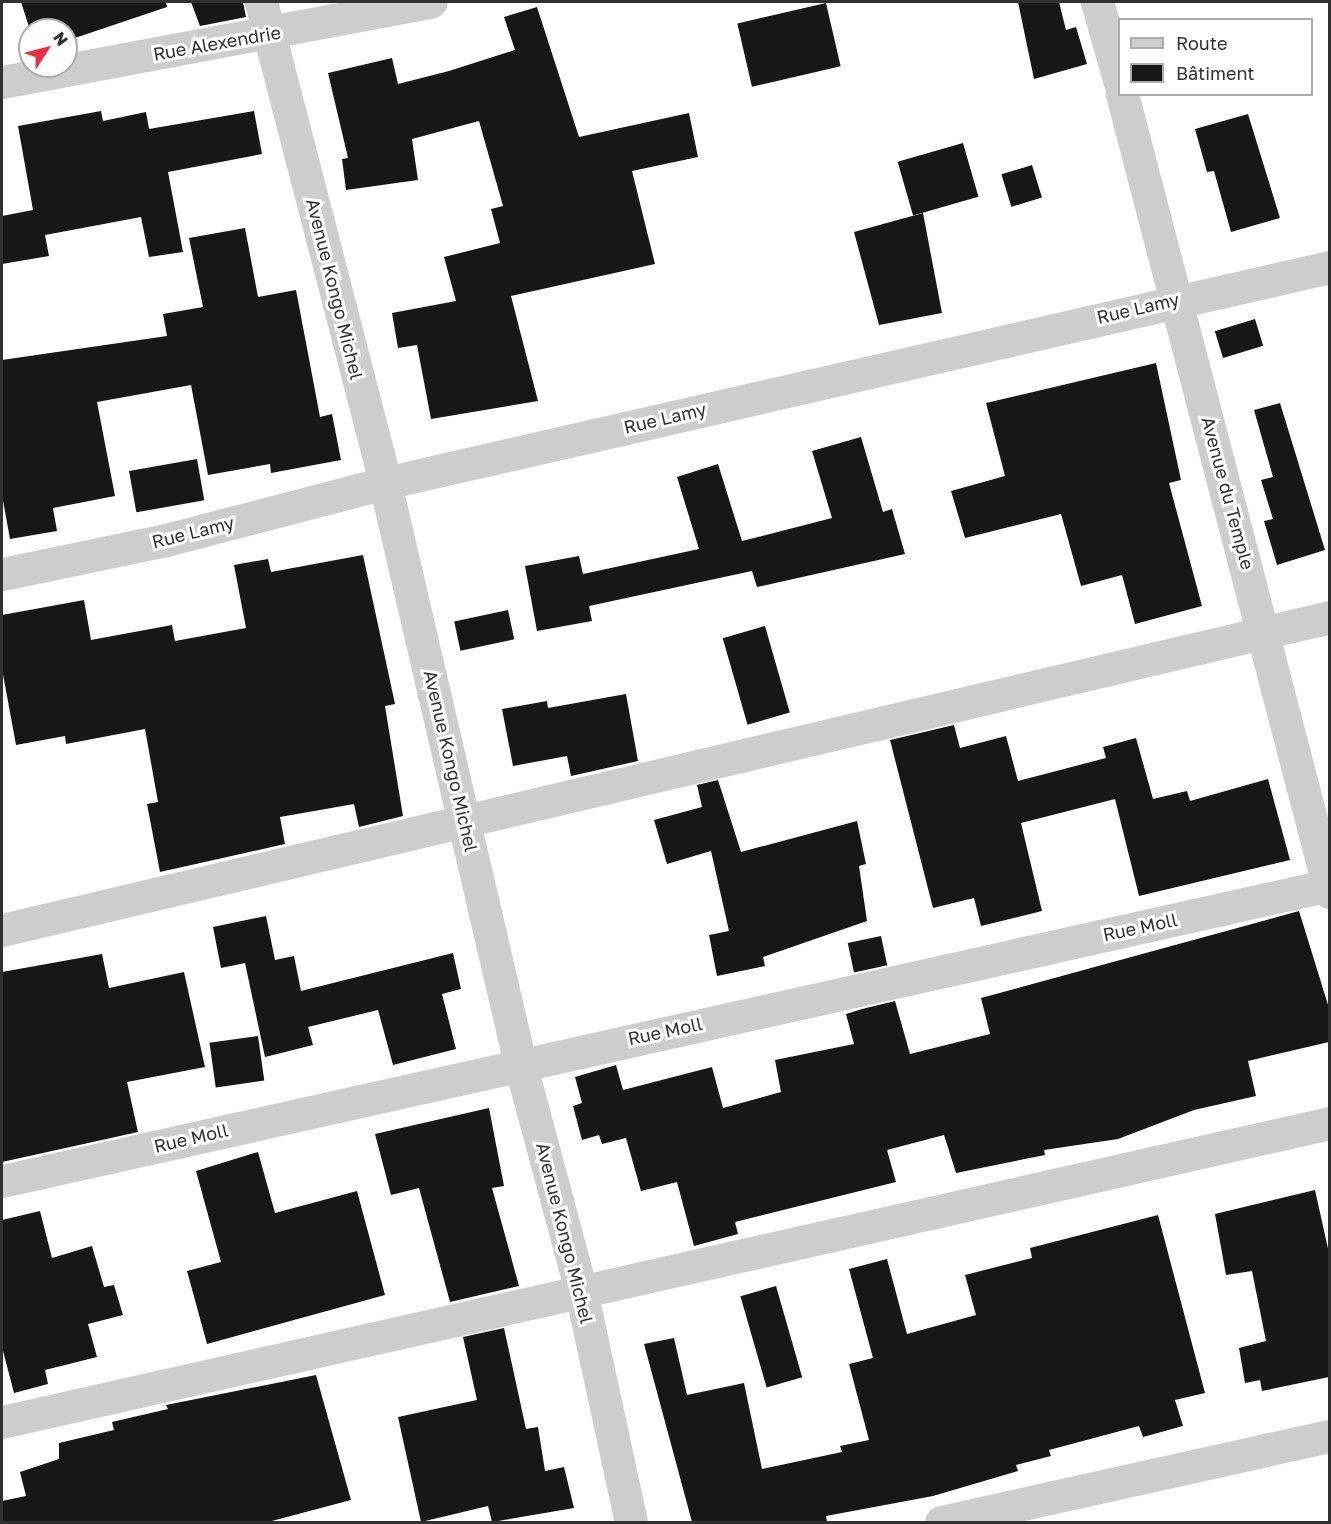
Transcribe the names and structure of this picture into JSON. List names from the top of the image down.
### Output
{
  "streets": {
    "street": [
      "Rue Alexendrie",
      "Avenue Kongo Michel",
      "Rue Lamy",
      "Avenue du Temple",
      "Rue Moll"
    ]
  },
  "crossings": [
    ["Rue Alexendrie", "Avenue Kongo Michel"],
    ["Avenue Kongo Michel", "Rue Lamy"],
    ["Avenue Kongo Michel", "Rue Moll"],
    ["Rue Lamy", "Avenue du Temple"],
    ["Avenue du Temple", "Rue Moll"]
  ],
  "legend": ["Route", "Bâtiment"],
  "north": "top right"
}
